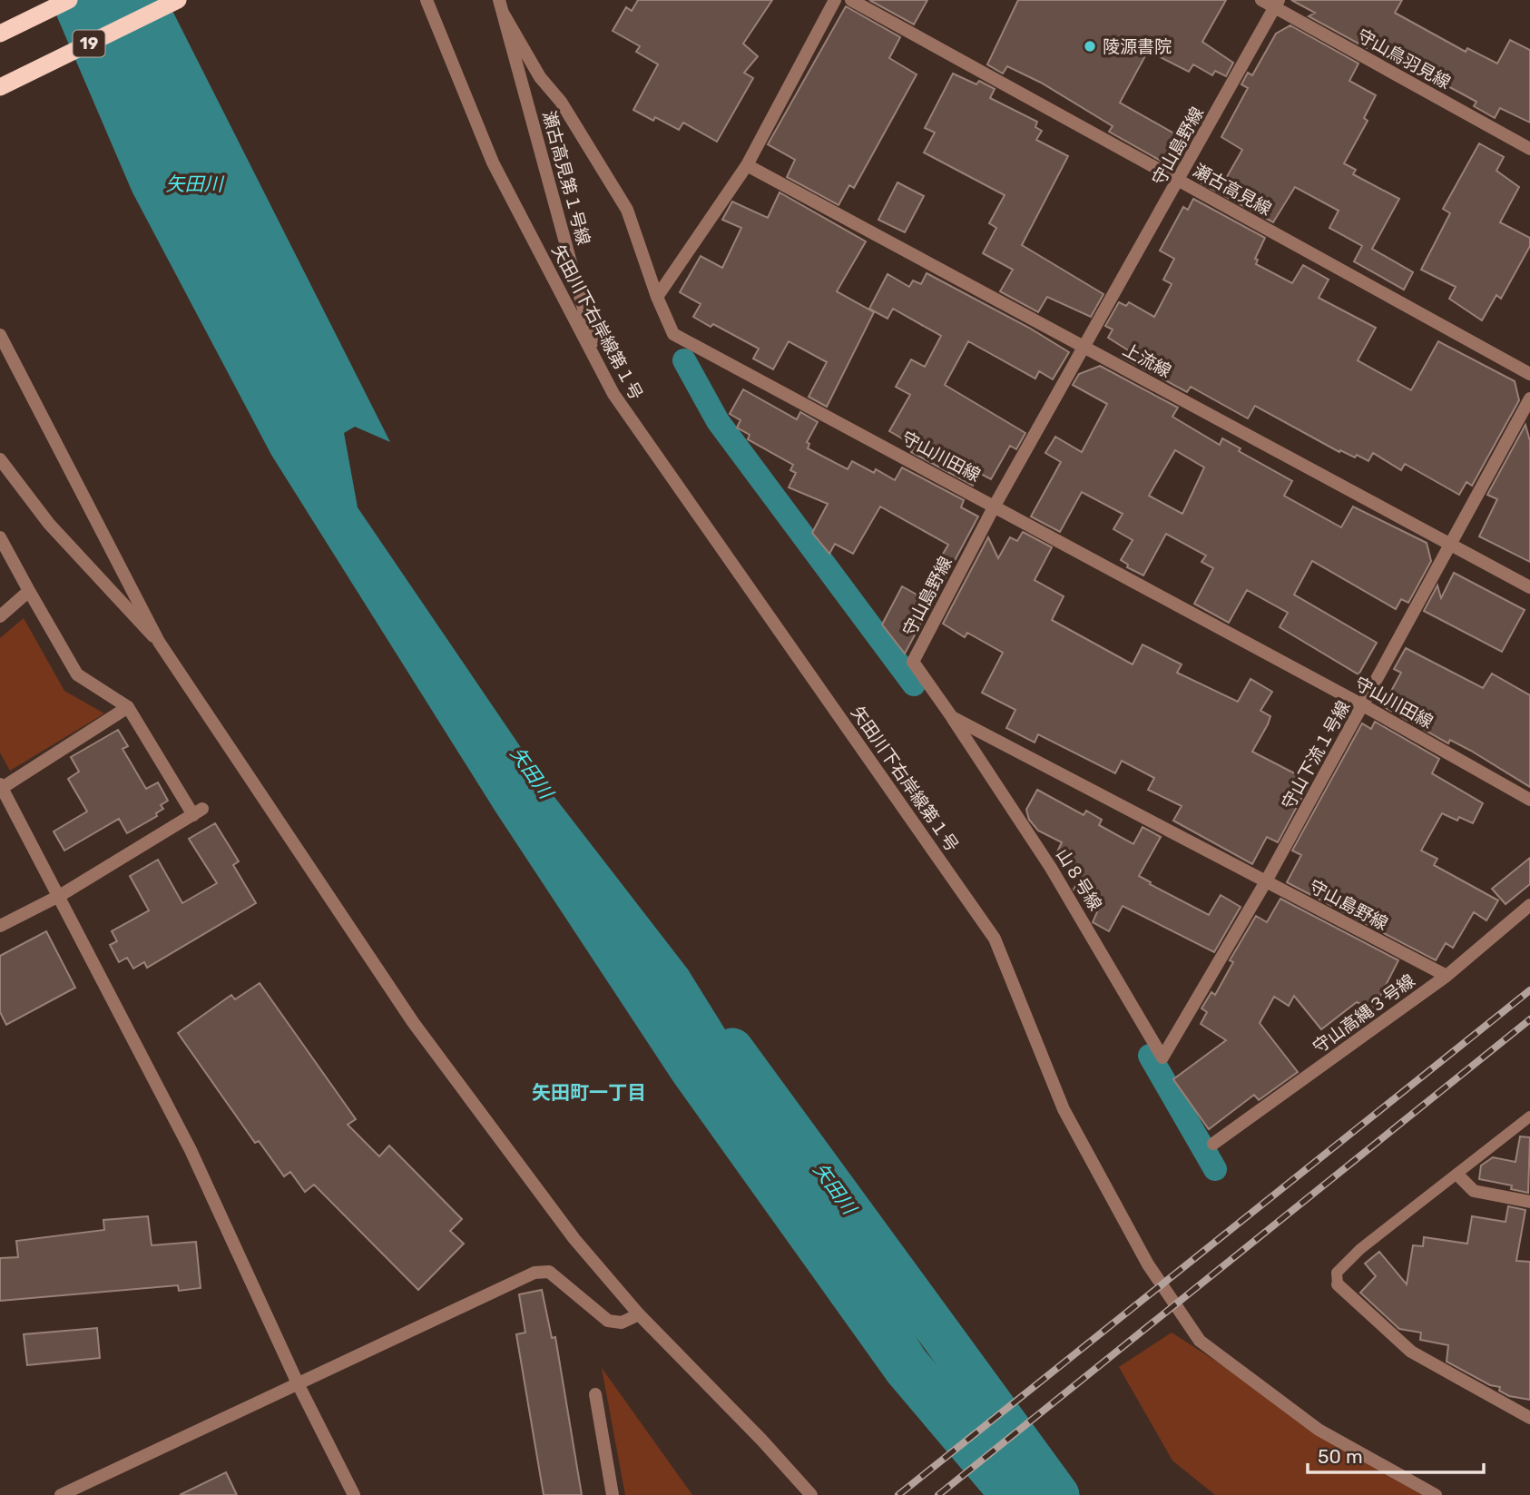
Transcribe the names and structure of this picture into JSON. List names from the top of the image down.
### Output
{
  "streets": {
    "highway": ["19"],
    "street": [
      "守山鳥羽見線",
      "守山島野線",
      "瀬古高見第１号線",
      "瀬古高見線",
      "矢田川下右岸線第１号",
      "上流線",
      "守山川田線",
      "守山下流１号線",
      "山８号線",
      "守山高縄３号線"
    ]
  },
  "crossings": [
    ["守山鳥羽見線", "守山島野線"],
    ["守山島野線", "瀬古高見線"],
    ["守山島野線", "上流線"],
    ["守山島野線", "守山川田線"],
    ["守山島野線", "守山下流１号線"],
    ["守山島野線", "山８号線"],
    ["守山島野線", "守山高縄３号線"],
    ["瀬古高見第１号線", "矢田川下右岸線第１号"],
    ["瀬古高見第１号線", "守山川田線"],
    ["上流線", "守山下流１号線"],
    ["守山川田線", "守山下流１号線"],
    ["守山下流１号線", "山８号線"]
  ],
  "districts": ["矢田町一丁目"],
  "water": ["矢田川"],
  "places": ["陵源書院"],
  "scale_bar": "50 m"
}
